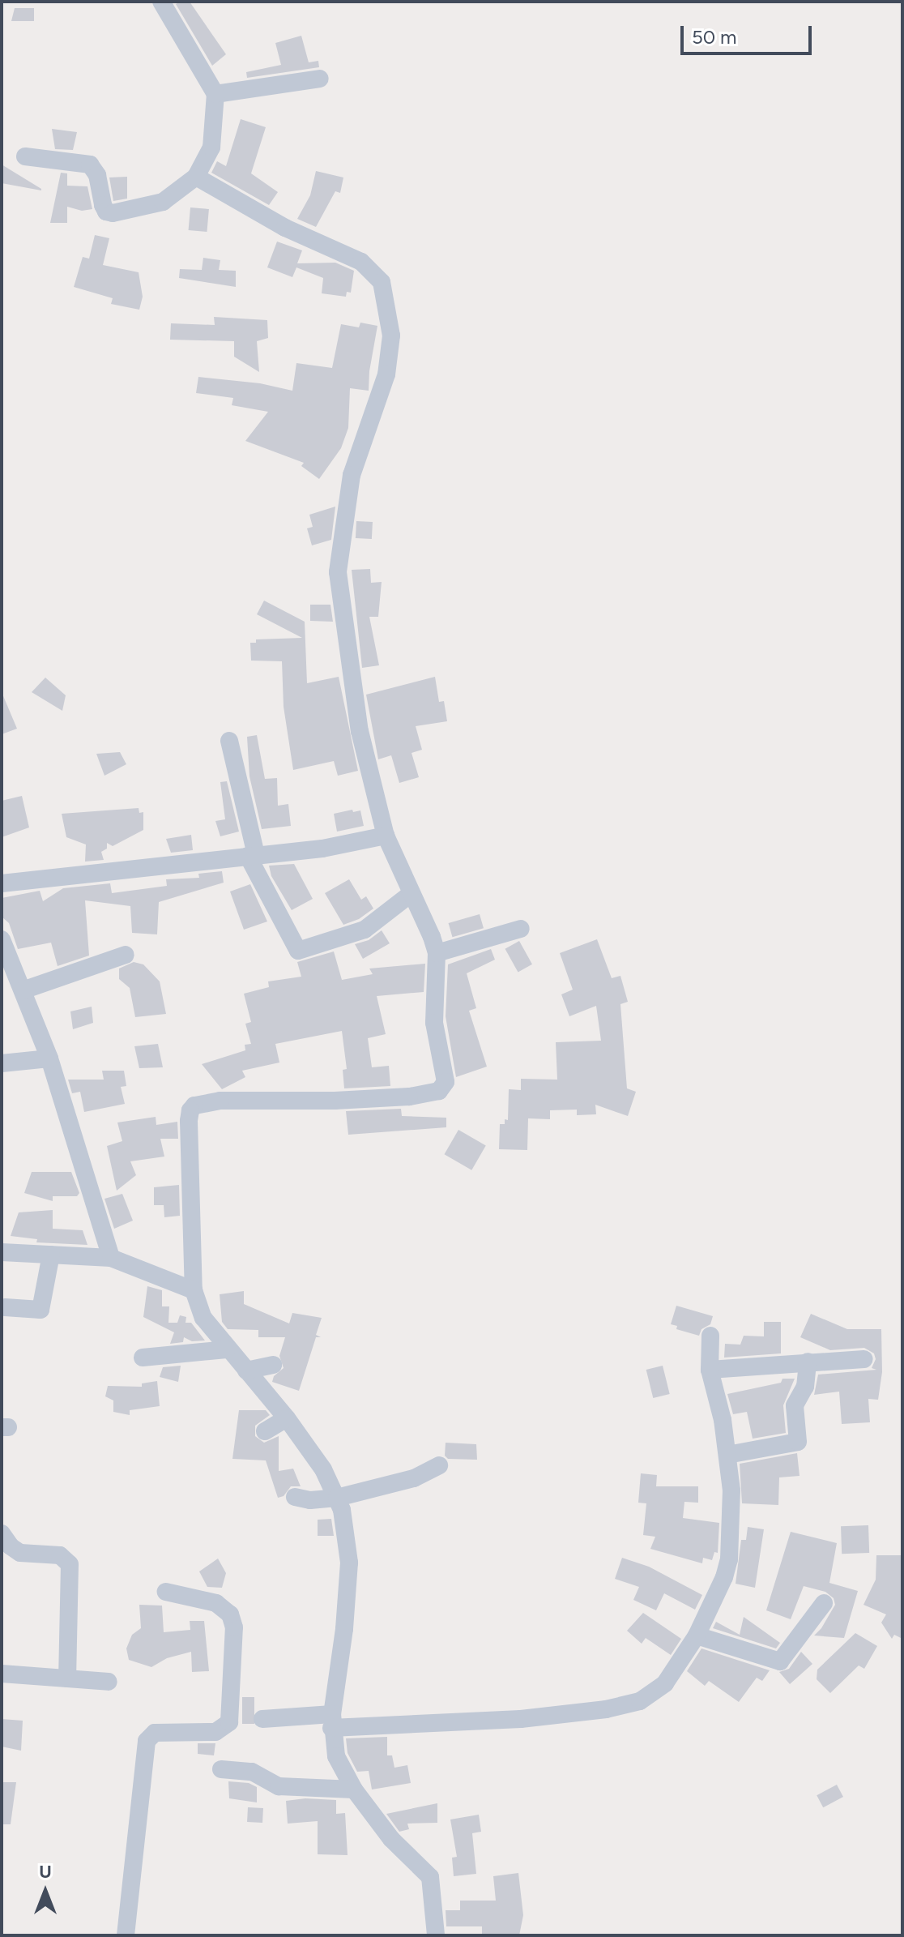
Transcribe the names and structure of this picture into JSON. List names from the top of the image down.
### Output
{
  "scale_bar": "50 m",
  "north": "top"
}
